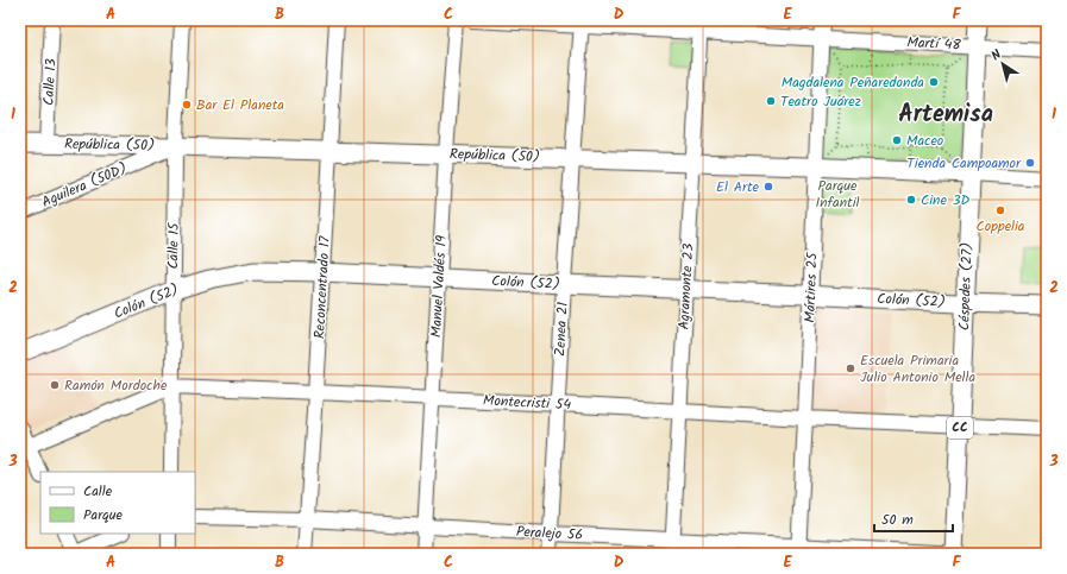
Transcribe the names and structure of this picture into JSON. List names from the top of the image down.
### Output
{
  "streets": {
    "main road": [
      "República (50)",
      "Colón (52)",
      "Céspedes (27)",
      "CC"
    ],
    "street": [
      "Martí 48",
      "Calle 13",
      "Aguilera (50D)",
      "Calle 15",
      "Manuel Valdés 19",
      "Agramonte 23",
      "Reconcentrado 17",
      "Mártires 25",
      "Zenea 21",
      "Montecristi 54",
      "Peralejo 56"
    ]
  },
  "crossings": [
    ["Martí 48", "Agramonte 23"],
    ["Martí 48", "Céspedes (27)"],
    ["Martí 48", "Mártires 25"],
    ["Martí 48", "Zenea 21"],
    ["Calle 13", "República (50)"],
    ["República (50)", "Aguilera (50D)"],
    ["República (50)", "Calle 15"],
    ["República (50)", "Manuel Valdés 19"],
    ["República (50)", "Agramonte 23"],
    ["República (50)", "Céspedes (27)"],
    ["República (50)", "Reconcentrado 17"],
    ["República (50)", "Mártires 25"],
    ["República (50)", "Zenea 21"],
    ["Aguilera (50D)", "Calle 15"],
    ["Calle 15", "Colón (52)"],
    ["Calle 15", "Montecristi 54"],
    ["Colón (52)", "Manuel Valdés 19"],
    ["Colón (52)", "Agramonte 23"],
    ["Colón (52)", "Céspedes (27)"],
    ["Colón (52)", "Reconcentrado 17"],
    ["Colón (52)", "Mártires 25"],
    ["Colón (52)", "Zenea 21"],
    ["Manuel Valdés 19", "Montecristi 54"],
    ["Manuel Valdés 19", "Peralejo 56"],
    ["Agramonte 23", "Montecristi 54"],
    ["Agramonte 23", "Peralejo 56"],
    ["Céspedes (27)", "Montecristi 54"],
    ["Céspedes (27)", "Peralejo 56"],
    ["Reconcentrado 17", "Montecristi 54"],
    ["Reconcentrado 17", "Peralejo 56"],
    ["Mártires 25", "Montecristi 54"],
    ["Mártires 25", "Peralejo 56"],
    ["Zenea 21", "Montecristi 54"],
    ["Zenea 21", "Peralejo 56"]
  ],
  "districts": ["Artemisa"],
  "parks": ["Parque Infantil"],
  "places": [
    "Magdalena Peñaredonda",
    "Teatro Juárez",
    "Bar El Planeta",
    "Maceo",
    "Tienda Campoamor",
    "El Arte",
    "Cine 3D",
    "Coppelia",
    "Escuela Primaria Julio Antonio Mella",
    "Ramón Mordoche"
  ],
  "legend": ["Calle", "Parque"],
  "scale_bar": "50 m",
  "north": "top left",
  "grid": {
    "columns": [
      "A",
      "B",
      "C",
      "D",
      "E",
      "F"
    ],
    "rows": ["1", "2", "3"]
  }
}
